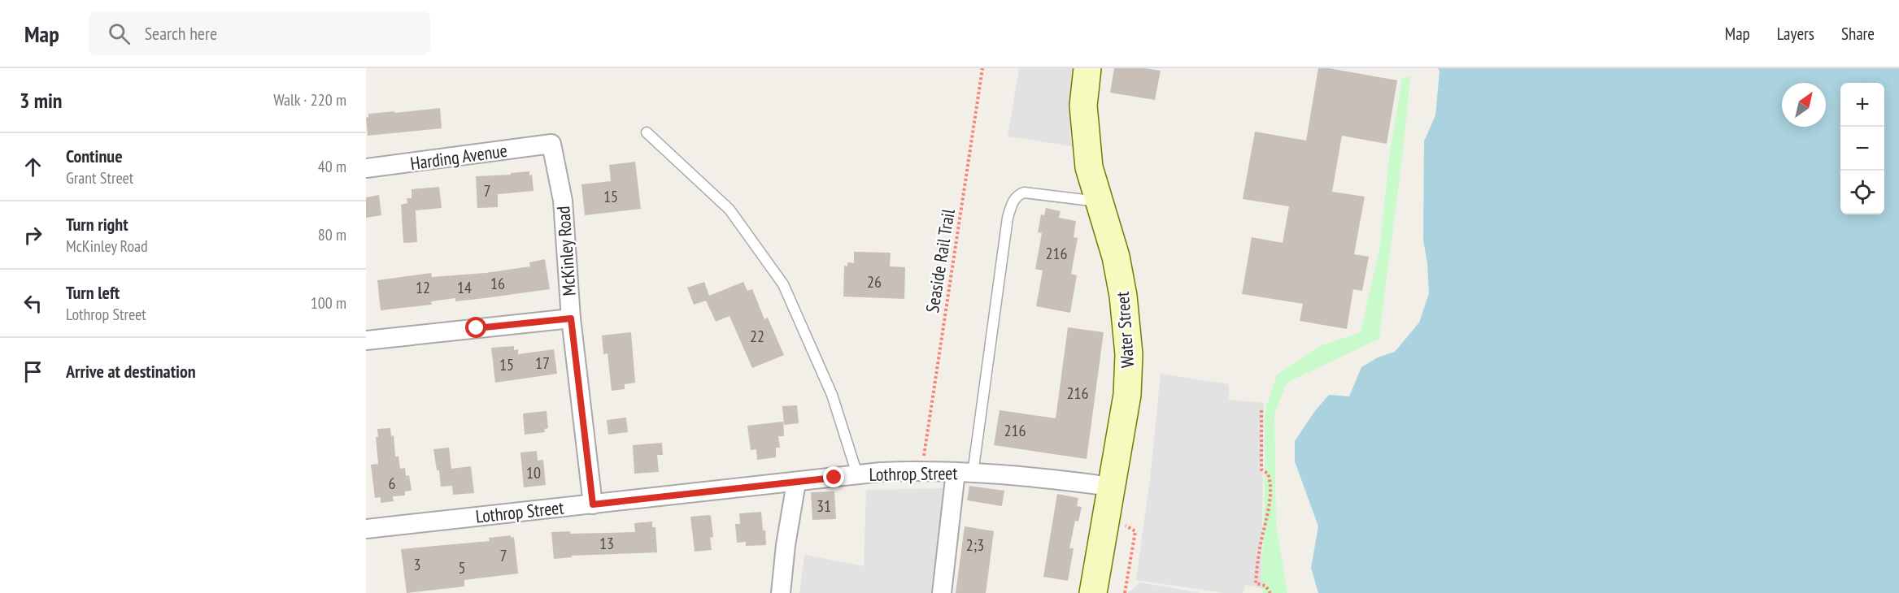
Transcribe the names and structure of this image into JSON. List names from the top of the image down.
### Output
{
  "streets": {
    "main road": ["Water Street"],
    "street": ["Harding Avenue", "McKinley Road", "Lothrop Street"],
    "path": ["Seaside Rail Trail"]
  },
  "crossings": [
    ["Harding Avenue", "McKinley Road"],
    ["McKinley Road", "Lothrop Street"],
    ["Water Street", "Lothrop Street"]
  ],
  "house_numbers": [
    "7",
    "15",
    "216",
    "26",
    "16",
    "12",
    "14",
    "22",
    "17",
    "15",
    "216",
    "216",
    "10",
    "6",
    "31",
    "13",
    "2;3",
    "7",
    "3",
    "5"
  ],
  "north": "top right",
  "page": {
    "header": "Map",
    "search": "Search here",
    "nav": ["Map", "Layers", "Share"],
    "heading": ["3 min", "Walk · 220 m"],
    "map_buttons": ["+", "−"],
    "list": [
      ["Continue", "Grant Street", "40 m"],
      ["Turn right", "McKinley Road", "80 m"],
      ["Turn left", "Lothrop Street", "100 m"],
      "Arrive at destination"
    ]
  }
}
